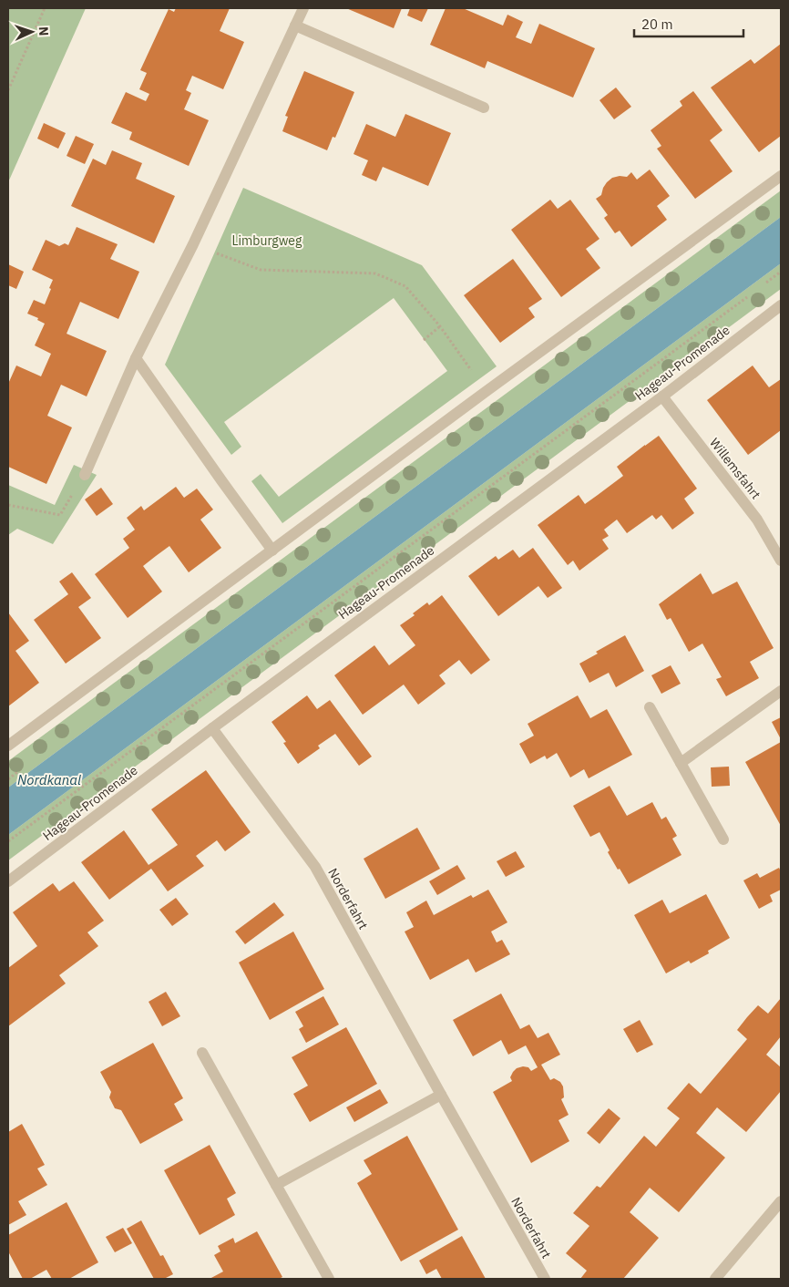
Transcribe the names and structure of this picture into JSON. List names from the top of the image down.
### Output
{
  "streets": {
    "street": ["Hageau-Promenade", "Willemsfahrt", "Norderfahrt"]
  },
  "crossings": [
    ["Hageau-Promenade", "Willemsfahrt"],
    ["Hageau-Promenade", "Norderfahrt"]
  ],
  "water": ["Nordkanal"],
  "parks": ["Limburgweg"],
  "scale_bar": "20 m",
  "north": "right"
}
